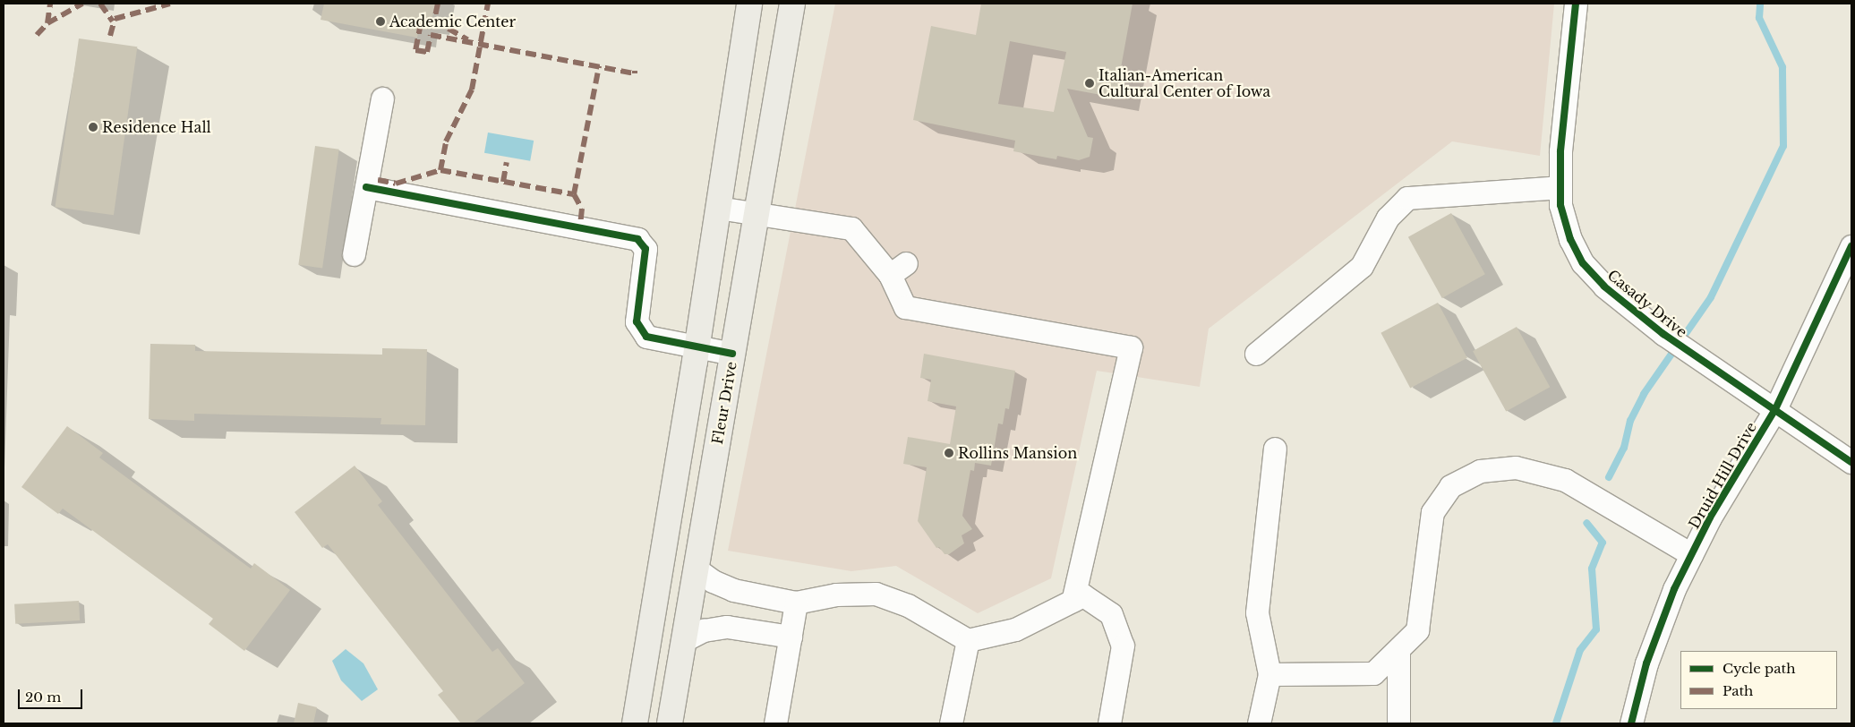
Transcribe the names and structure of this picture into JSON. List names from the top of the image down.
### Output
{
  "streets": {
    "main road": ["Fleur Drive"],
    "street": ["Casady Drive", "Druid Hill Drive"]
  },
  "crossings": [
    ["Casady Drive", "Druid Hill Drive"]
  ],
  "places": [
    "Academic Center",
    "Italian-American Cultural Center of Iowa",
    "Residence Hall",
    "Rollins Mansion"
  ],
  "legend": ["Cycle path", "Path"],
  "scale_bar": "20 m"
}
